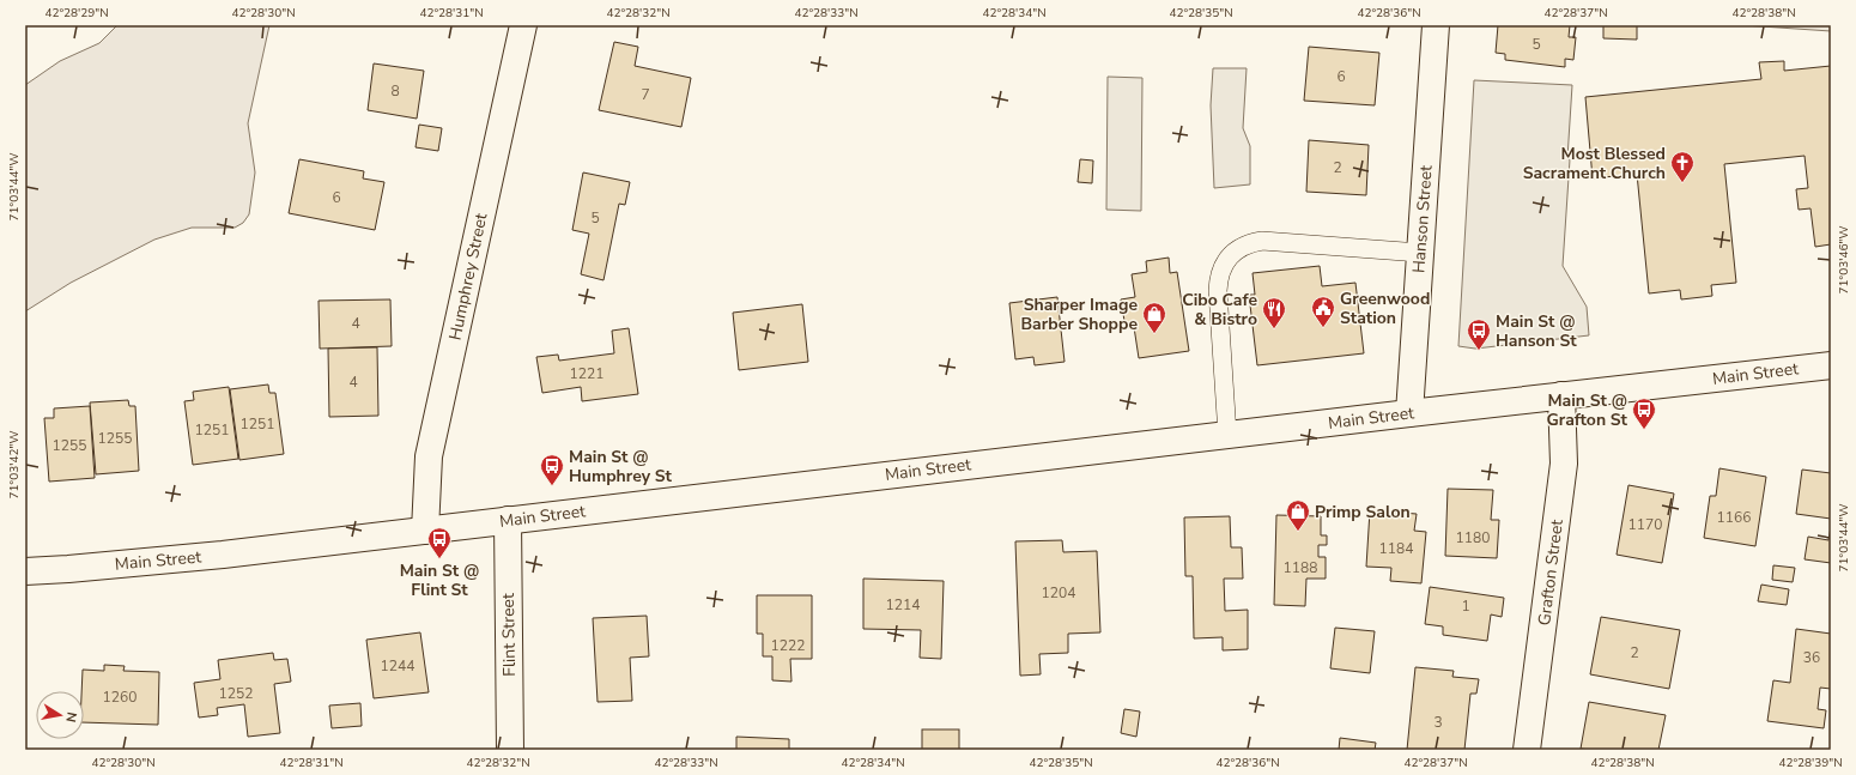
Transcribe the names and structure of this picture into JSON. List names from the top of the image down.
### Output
{
  "streets": {
    "main road": [
      "Hanson Street",
      "Humphrey Street",
      "Main Street",
      "Grafton Street",
      "Flint Street"
    ]
  },
  "crossings": [
    ["Hanson Street", "Main Street"],
    ["Humphrey Street", "Main Street"],
    ["Main Street", "Grafton Street"],
    ["Main Street", "Flint Street"]
  ],
  "places": {
    "church": ["Most Blessed Sacrament Church"],
    "public building": ["Greenwood Station"],
    "restaurant": ["Cibo Cafe & Bistro"],
    "shop": ["Sharper Image Barber Shoppe", "Primp Salon"],
    "bus stop": [
      "Main St @ Hanson St",
      "Main St @ Grafton St",
      "Main St @ Humphrey St",
      "Main St @ Flint St"
    ]
  },
  "house_numbers": [
    "5",
    "6",
    "8",
    "7",
    "2",
    "6",
    "5",
    "4",
    "1221",
    "4",
    "1251",
    "1251",
    "1255",
    "1255",
    "1166",
    "1170",
    "1180",
    "1184",
    "1188",
    "1204",
    "1214",
    "1",
    "1222",
    "2",
    "36",
    "1244",
    "1252",
    "1260",
    "3"
  ],
  "north": "right",
  "coordinates": [
    "42°28'29\"N",
    "42°28'30\"N",
    "42°28'31\"N",
    "42°28'32\"N",
    "42°28'33\"N",
    "42°28'34\"N",
    "42°28'35\"N",
    "42°28'36\"N",
    "42°28'37\"N",
    "42°28'38\"N",
    "71°03'44\"W",
    "71°03'46\"W",
    "71°03'42\"W",
    "42°28'39\"N"
  ]
}
